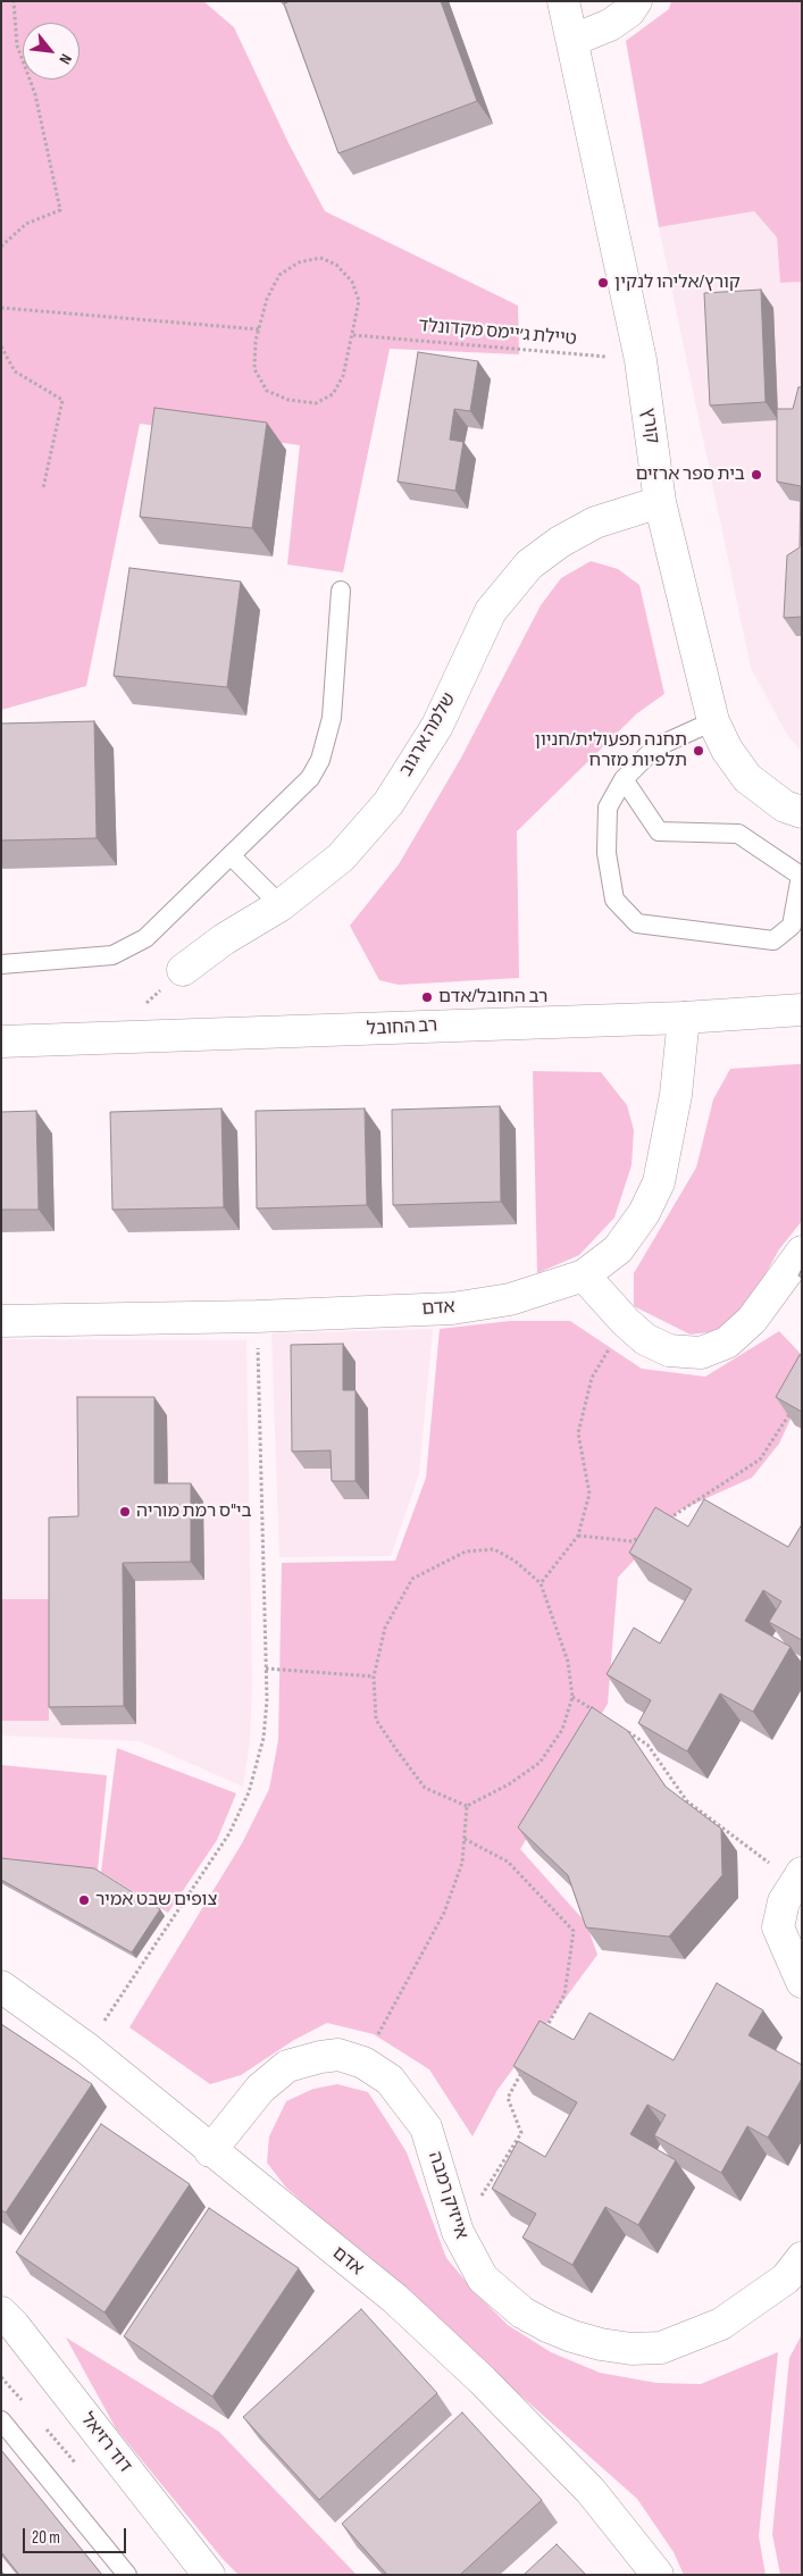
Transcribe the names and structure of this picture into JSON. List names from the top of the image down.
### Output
{
  "streets": {
    "street": [
      "קורץ",
      "שלמה ארגוב",
      "רב החובל",
      "אדם",
      "אייזיק רמבה",
      "דוד רזיאל"
    ],
    "path": ["טיילת ג׳יימס מקדונלד"]
  },
  "crossings": [
    ["טיילת ג׳יימס מקדונלד", "קורץ"],
    ["קורץ", "שלמה ארגוב"],
    ["רב החובל", "אדם"],
    ["אדם", "אייזיק רמבה"]
  ],
  "places": [
    "קורץ/אליהו לנקין",
    "בית ספר ארזים",
    "תחנה תפעולית/חניון תלפיות מזרח",
    "רב החובל/אדם",
    "בי\"ס רמת מוריה",
    "צופים שבט אמיר"
  ],
  "scale_bar": "20 m",
  "north": "bottom right"
}
